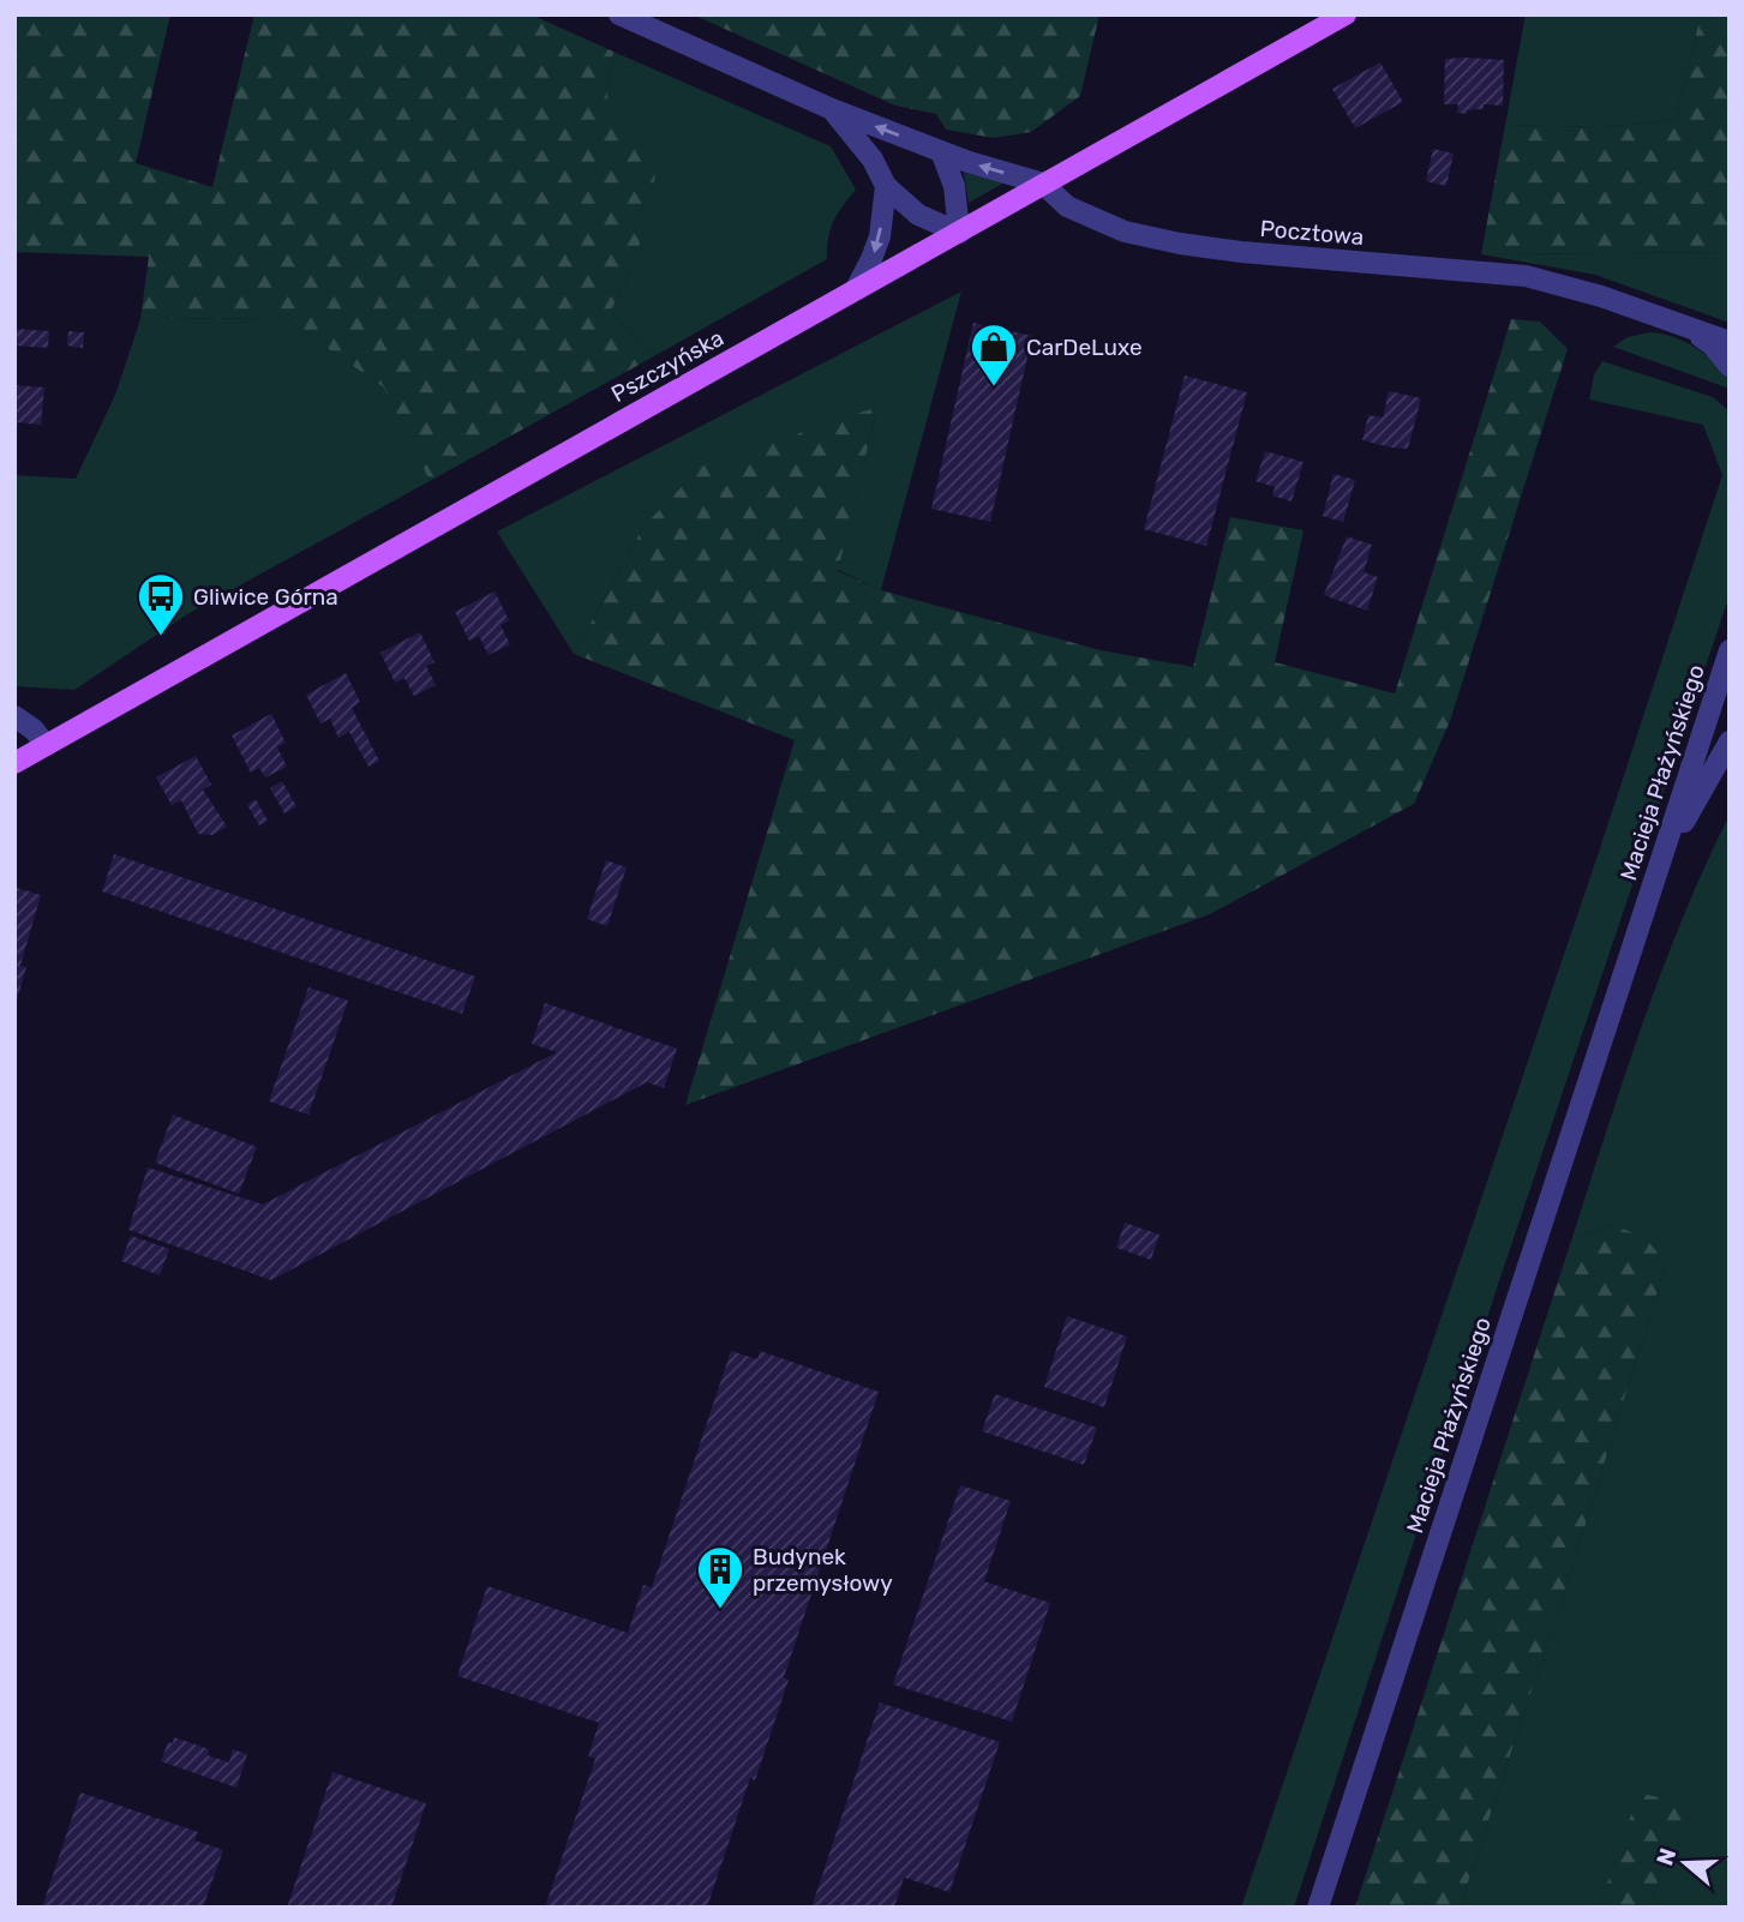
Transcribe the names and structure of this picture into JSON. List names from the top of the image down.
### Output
{
  "streets": {
    "main road": ["Pszczyńska"],
    "street": ["Pocztowa", "Macieja Płażyńskiego"]
  },
  "crossings": [
    ["Pocztowa", "Pszczyńska"]
  ],
  "places": {
    "shop": ["CarDeLuxe"],
    "bus stop": ["Gliwice Górna"],
    "building": ["Budynek przemysłowy"]
  },
  "north": "left"
}
